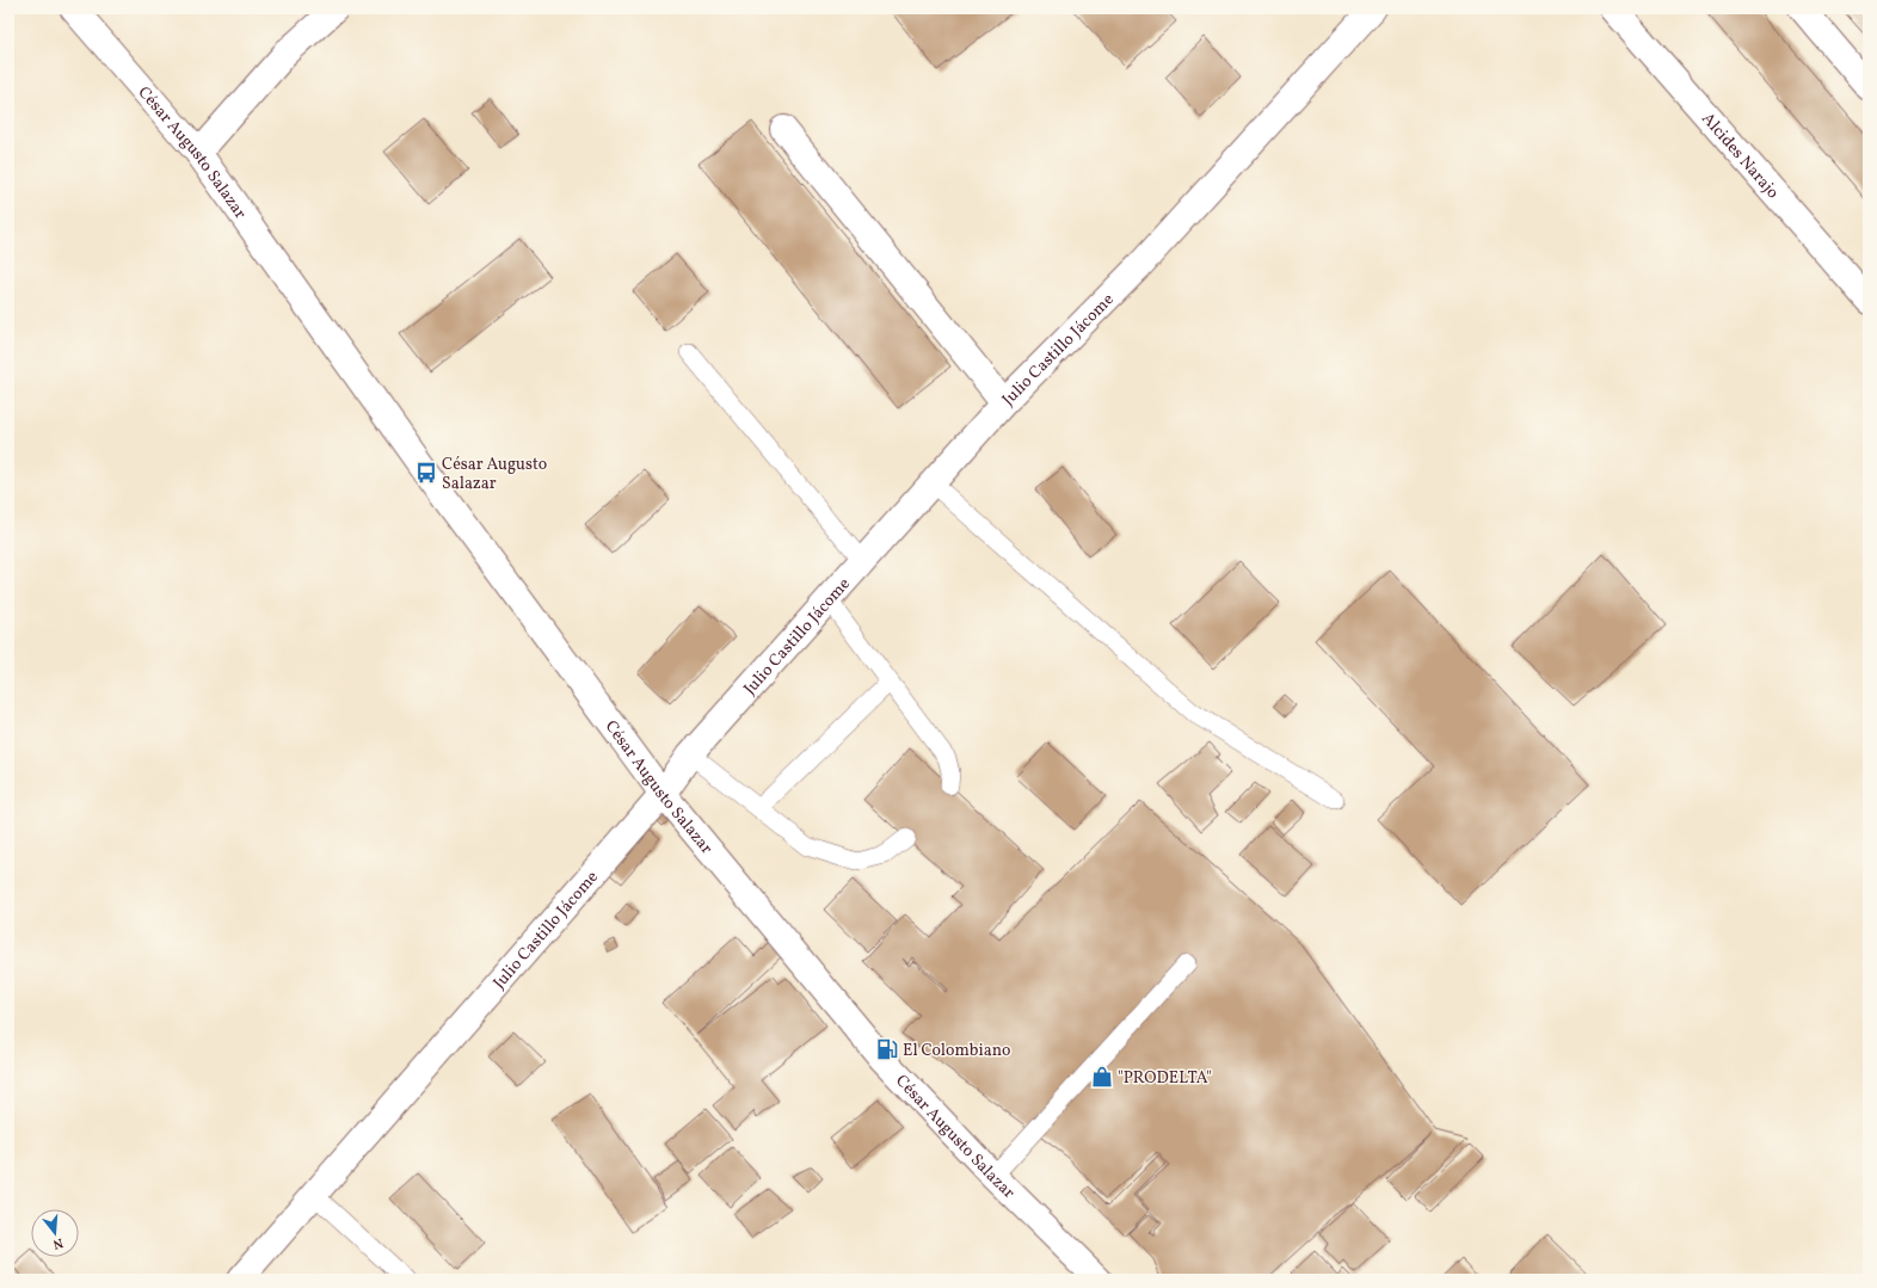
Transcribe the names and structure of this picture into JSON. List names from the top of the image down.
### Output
{
  "streets": {
    "street": ["César Augusto Salazar", "Alcides Narajo", "Julio Castillo Jácome"]
  },
  "crossings": [
    ["César Augusto Salazar", "Julio Castillo Jácome"]
  ],
  "places": {
    "bus stop": ["César Augusto Salazar"],
    "fuel station": ["El Colombiano"],
    "shop": ["\"PRODELTA\""]
  },
  "north": "bottom"
}
